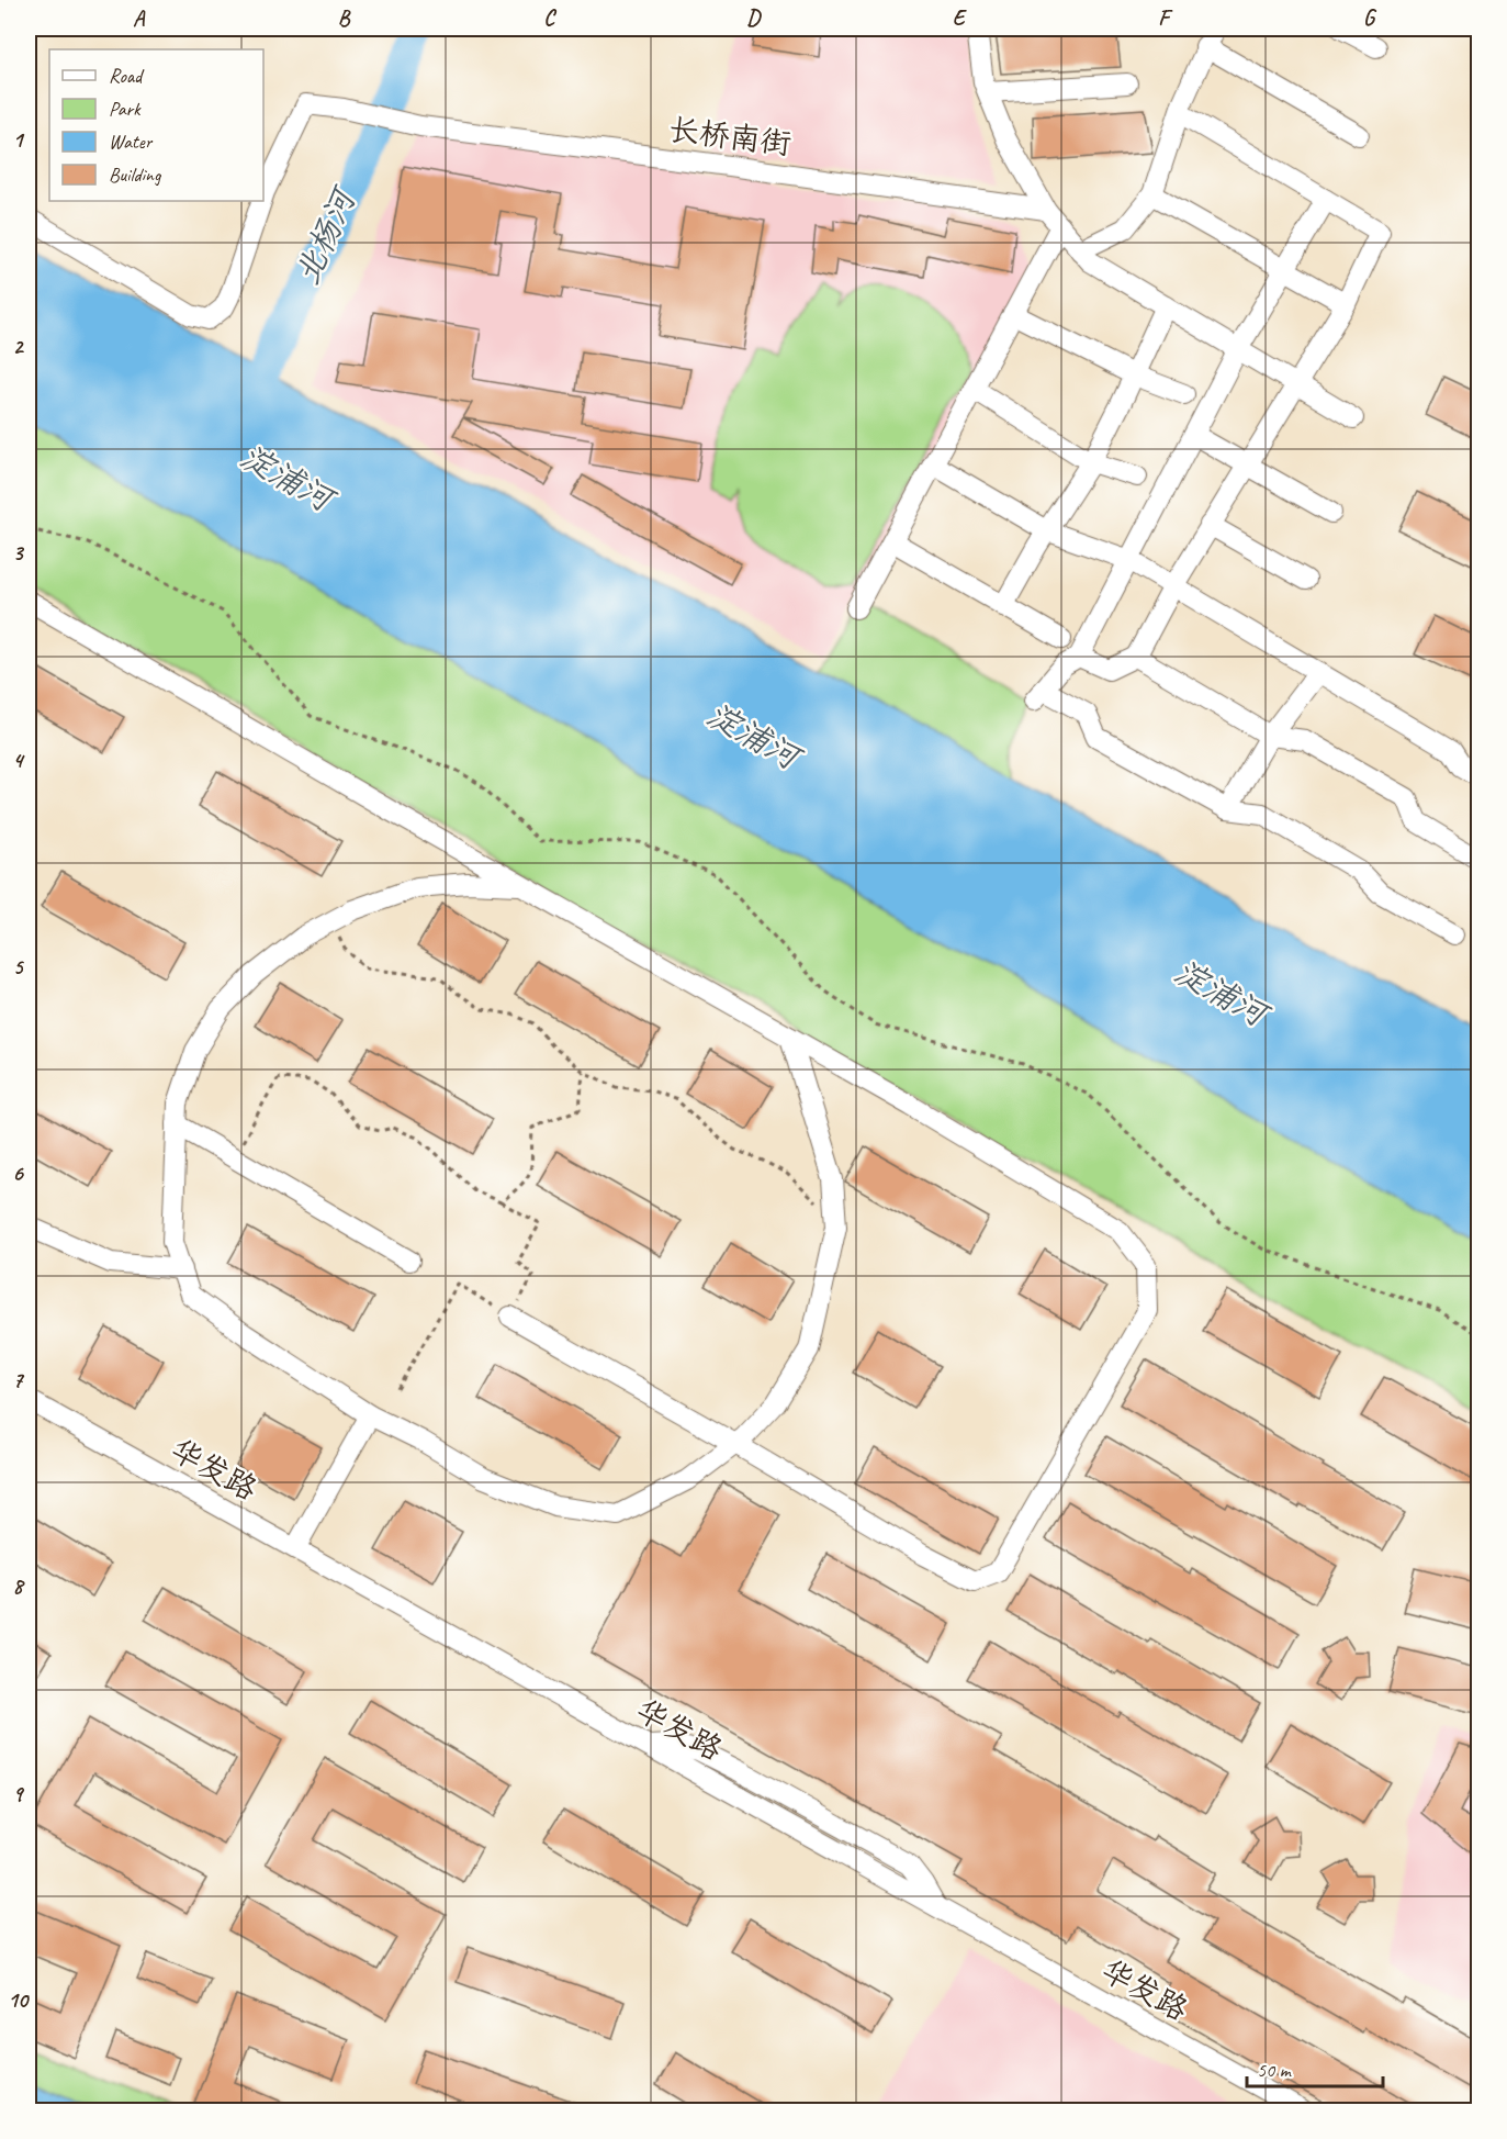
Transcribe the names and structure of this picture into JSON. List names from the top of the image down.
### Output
{
  "streets": {
    "street": ["长桥南街", "华发路"]
  },
  "water": ["北杨河", "淀浦河"],
  "legend": [
    "Road",
    "Park",
    "Water",
    "Building"
  ],
  "scale_bar": "50 m",
  "grid": {
    "columns": [
      "A",
      "B",
      "C",
      "D",
      "E",
      "F",
      "G"
    ],
    "rows": [
      "1",
      "2",
      "3",
      "4",
      "5",
      "6",
      "7",
      "8",
      "9",
      "10"
    ]
  }
}
